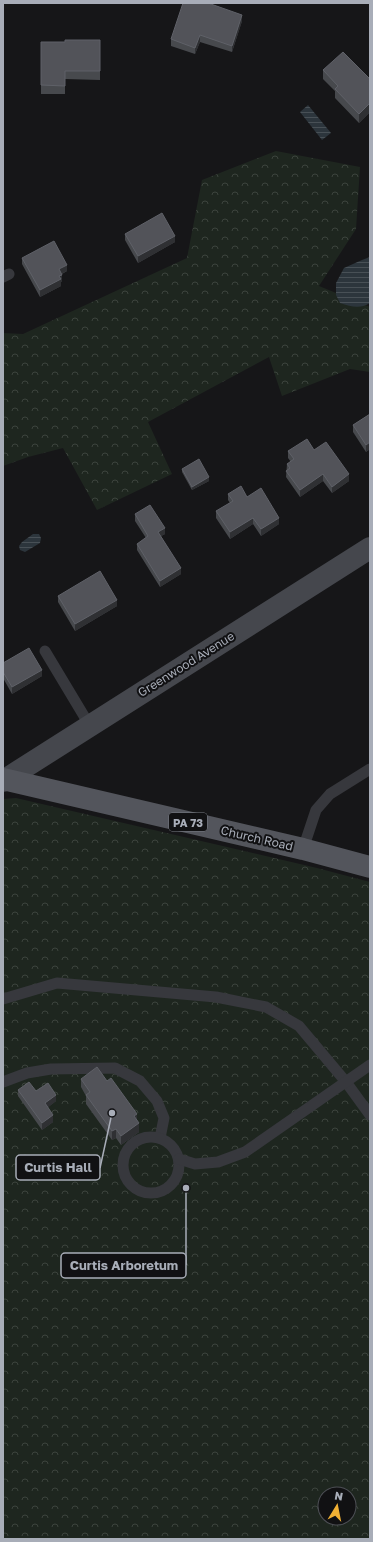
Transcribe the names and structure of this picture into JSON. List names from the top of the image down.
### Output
{
  "streets": {
    "main road": ["Greenwood Avenue", "PA 73", "Church Road"]
  },
  "crossings": [
    ["Greenwood Avenue", "Church Road"]
  ],
  "places": ["Curtis Hall", "Curtis Arboretum"],
  "north": "top"
}
